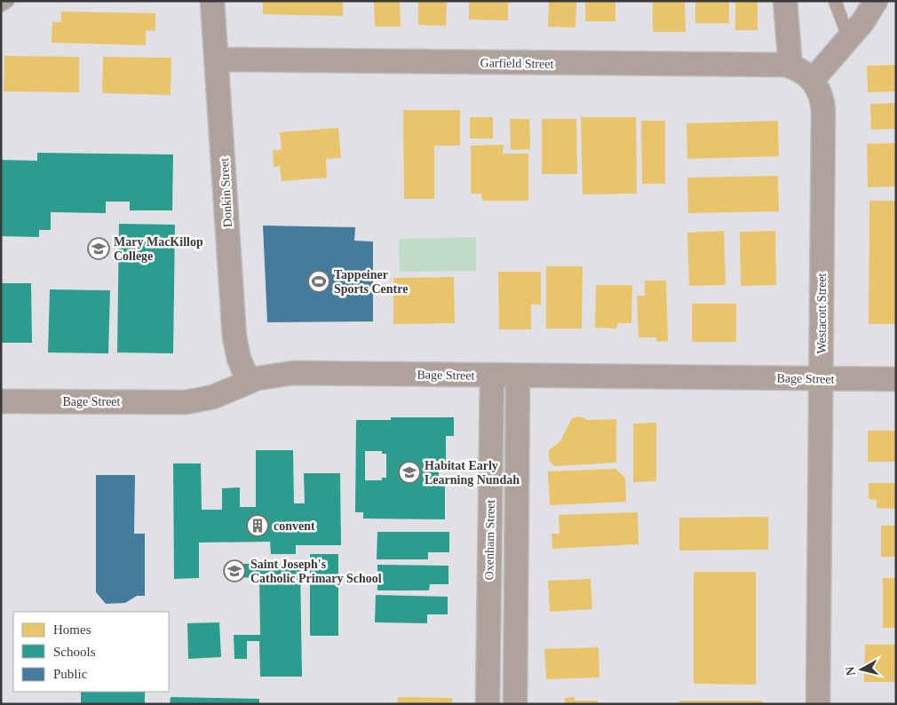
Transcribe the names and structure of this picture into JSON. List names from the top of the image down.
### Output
{
  "streets": {
    "street": [
      "Garfield Street",
      "Donkin Street",
      "Westacott Street",
      "Bage Street",
      "Oxenham Street"
    ]
  },
  "crossings": [
    ["Garfield Street", "Donkin Street"],
    ["Garfield Street", "Westacott Street"],
    ["Donkin Street", "Bage Street"],
    ["Westacott Street", "Bage Street"],
    ["Bage Street", "Oxenham Street"]
  ],
  "places": {
    "school or university": ["Mary MacKillop College", "Habitat Early Learning Nundah", "Saint Joseph's Catholic Primary School"],
    "sports": ["Tappeiner Sports Centre"],
    "building": ["convent"]
  },
  "legend": ["Homes", "Schools", "Public"],
  "north": "left"
}
